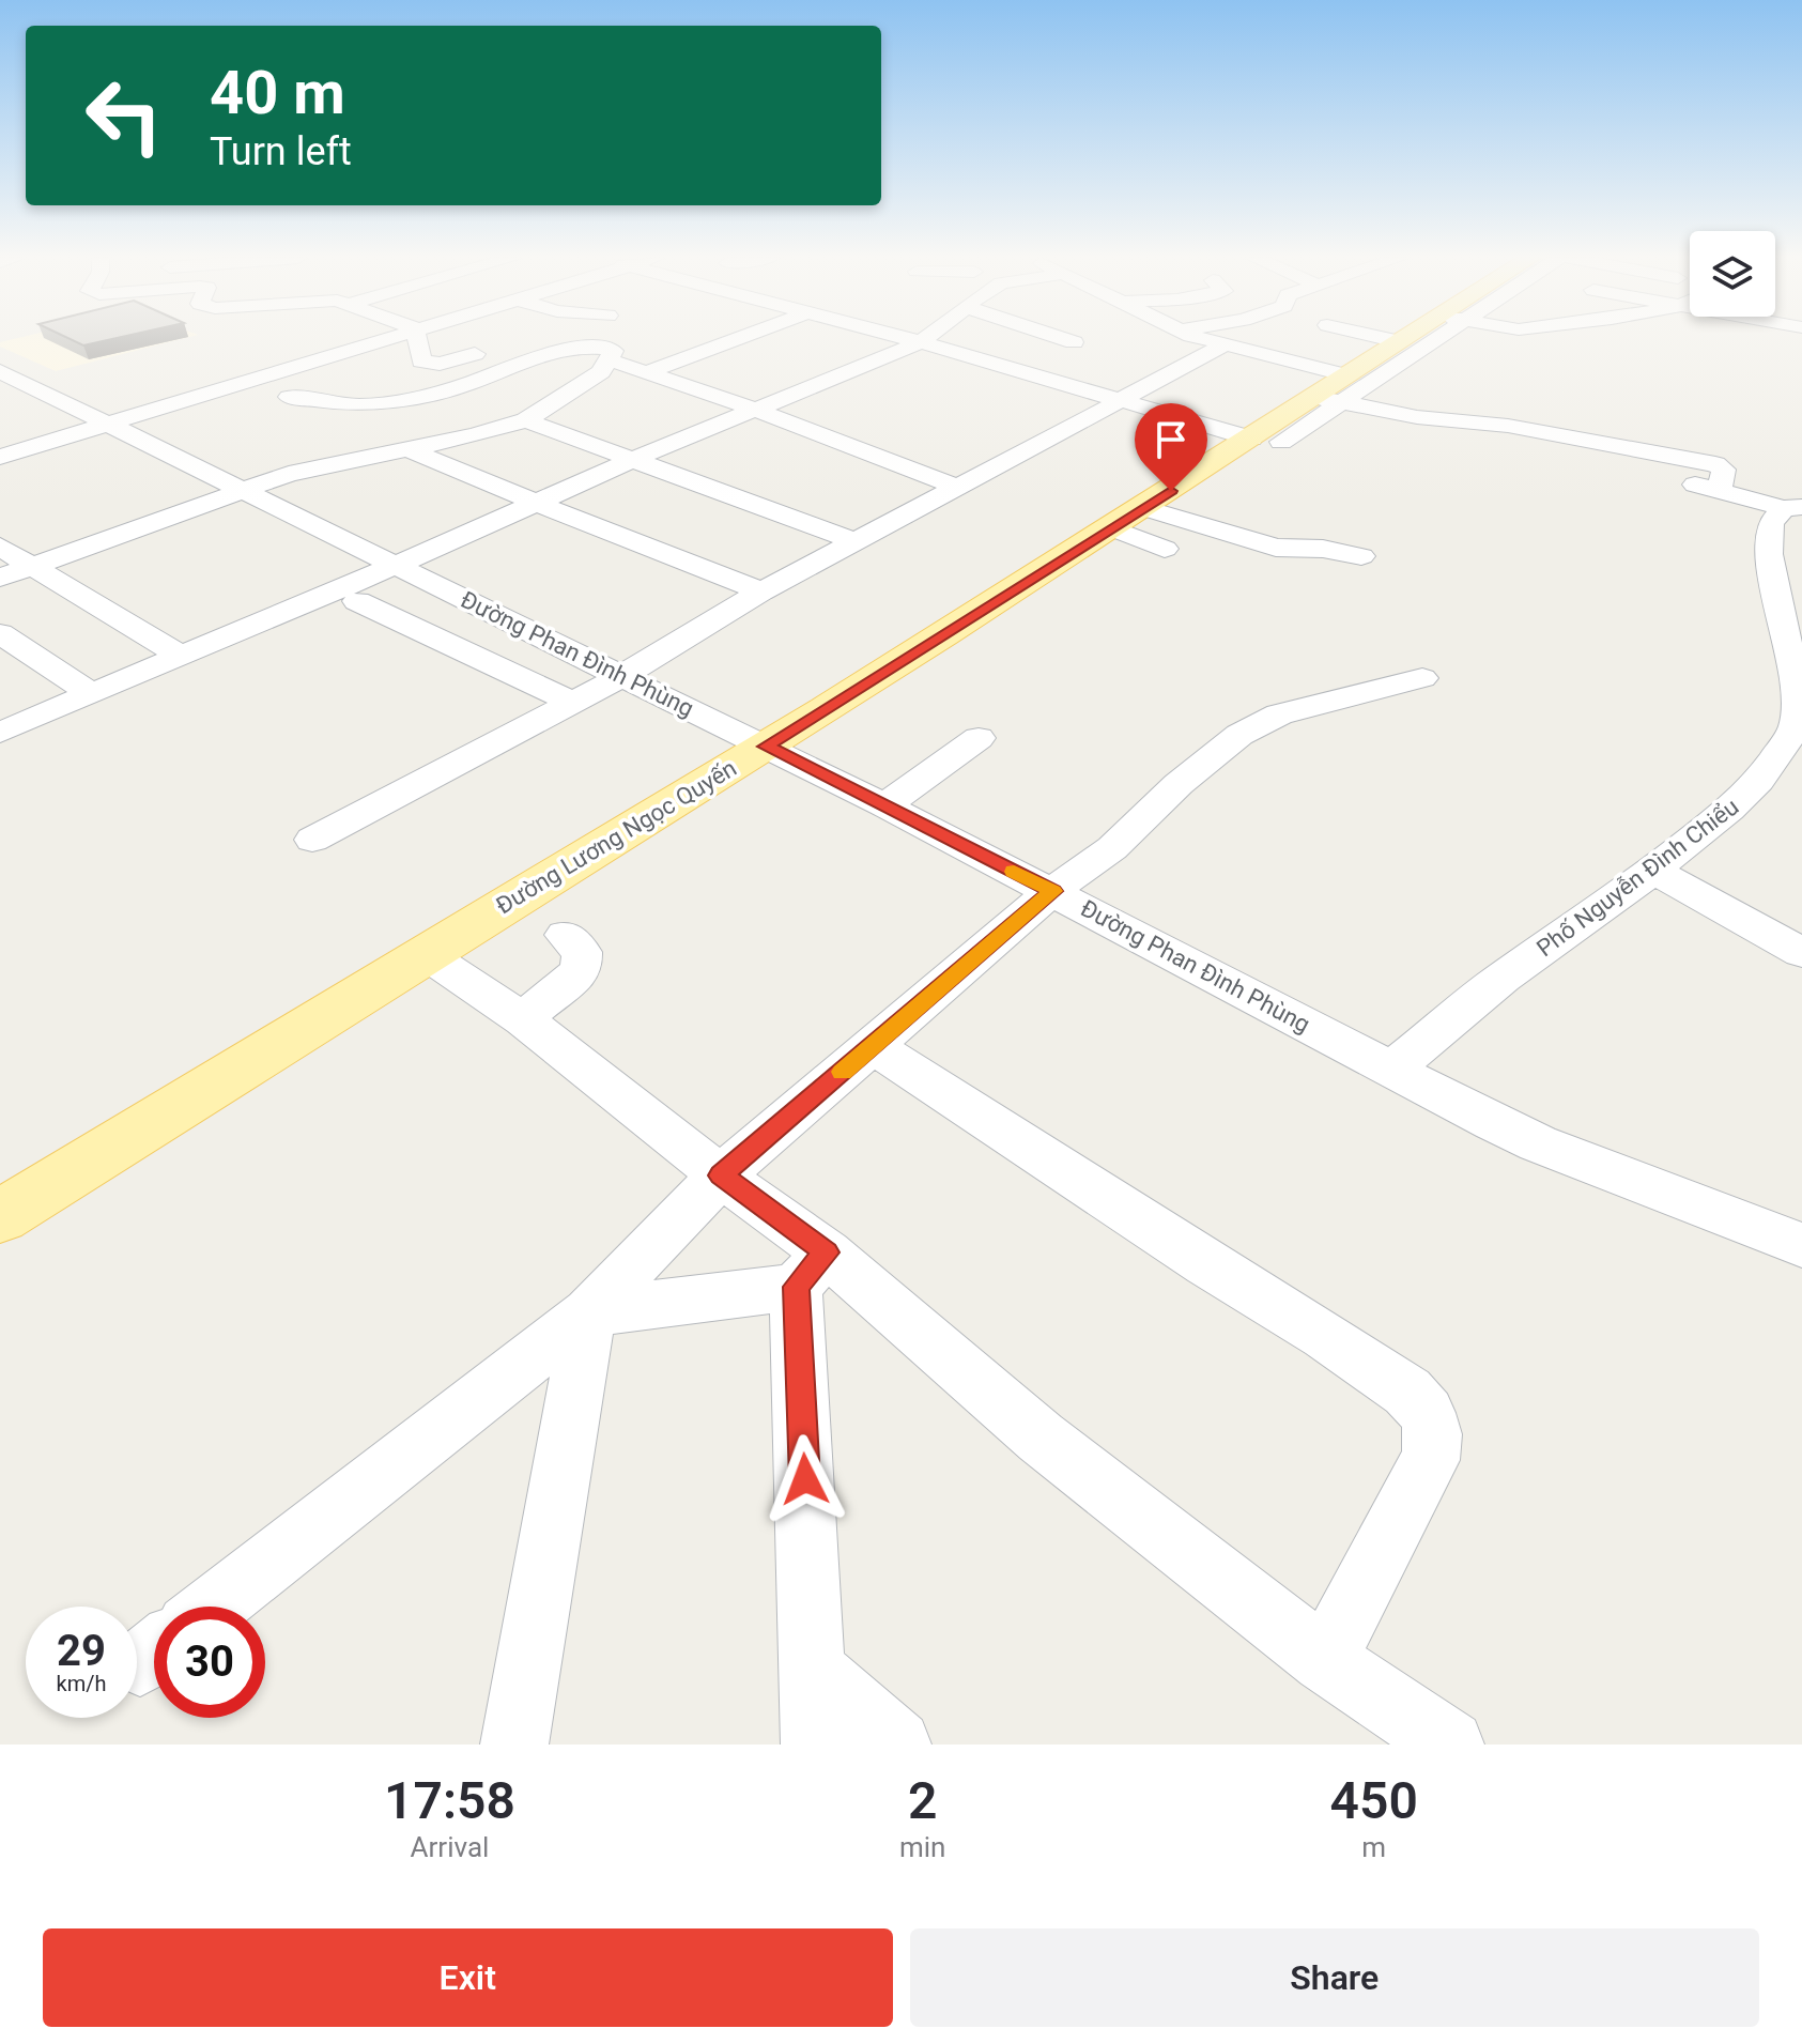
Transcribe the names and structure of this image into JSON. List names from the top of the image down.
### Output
{
  "streets": {
    "main road": ["Đường Lương Ngọc Quyến"],
    "street": ["Đường Phan Đình Phùng", "Phố Nguyễn Đình Chiểu"]
  },
  "crossings": [
    ["Đường Phan Đình Phùng", "Đường Lương Ngọc Quyến"],
    ["Đường Phan Đình Phùng", "Phố Nguyễn Đình Chiểu"]
  ],
  "page": {
    "turn": ["40 m", "Turn left"],
    "speed": "29 km/h",
    "limit": "30",
    "eta": [
      "17:58",
      "Arrival",
      "2",
      "min",
      "450",
      "m"
    ],
    "buttons": ["Exit", "Share"]
  }
}
